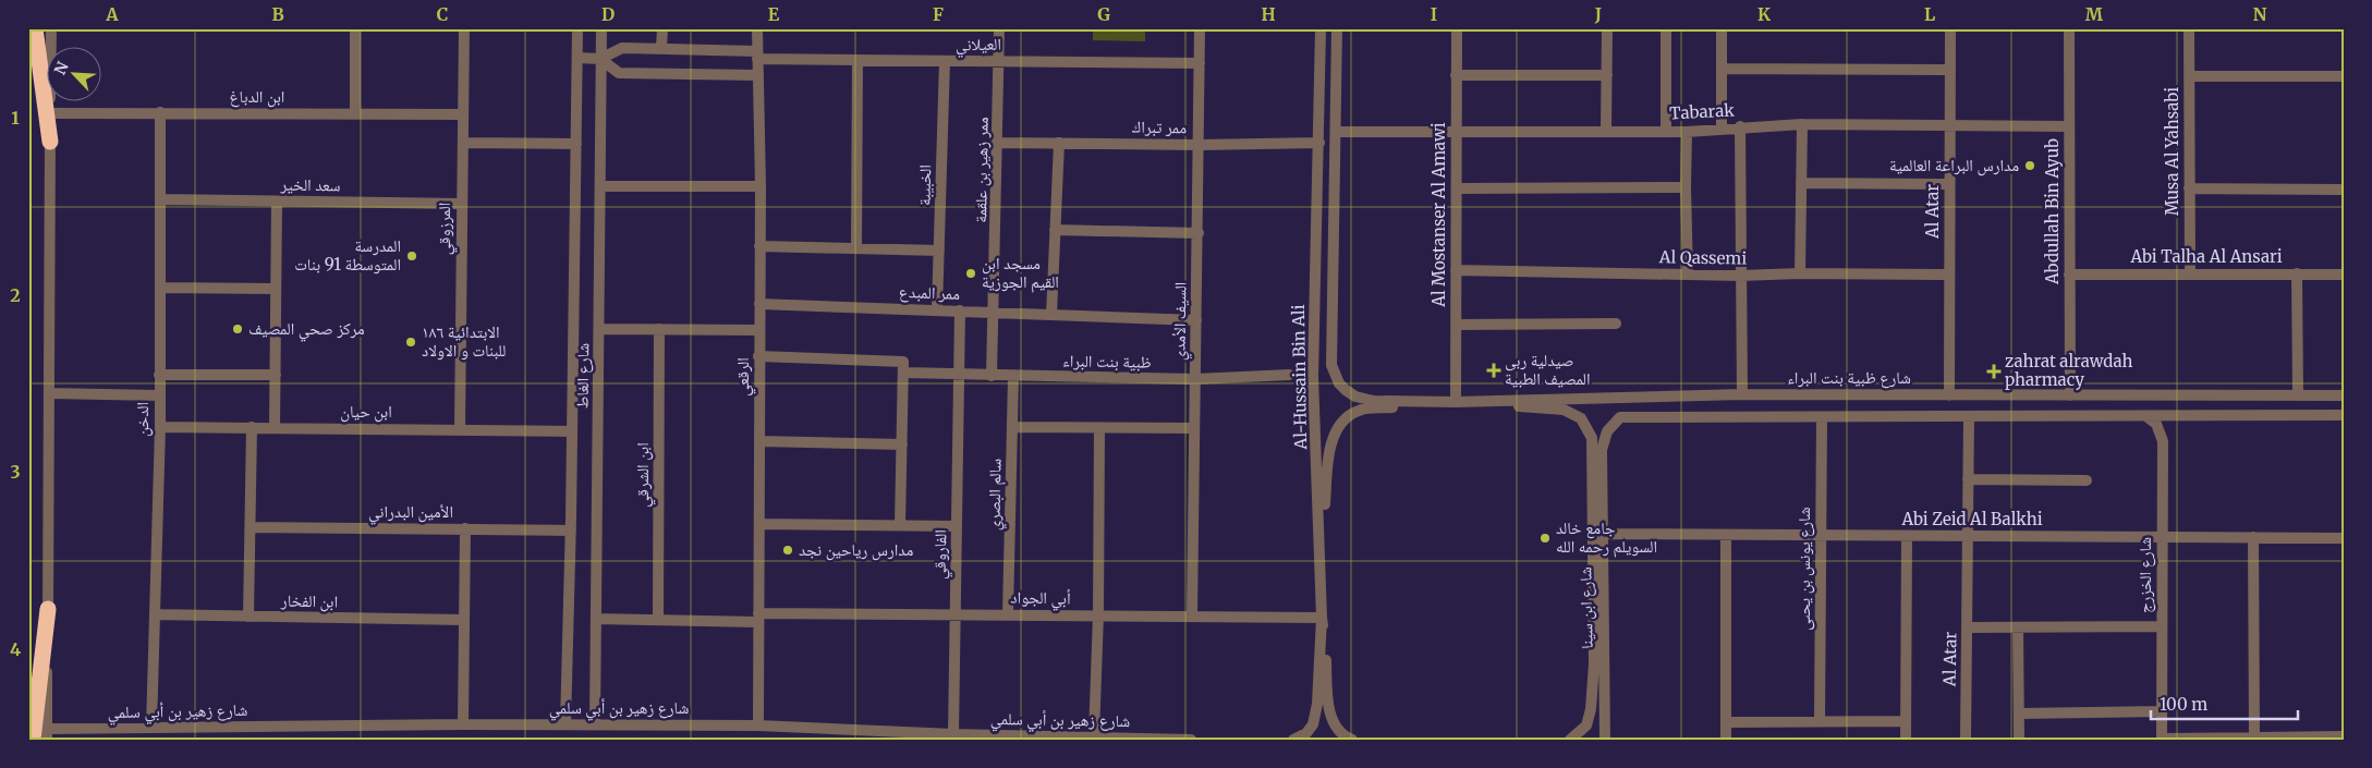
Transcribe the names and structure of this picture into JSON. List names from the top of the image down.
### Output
{
  "streets": {
    "street": [
      "العيلاني",
      "ابن الدباغ",
      "Tabarak",
      "ممر تبراك",
      "Musa Al Yahsabi",
      "ممر زهير بن علقمة",
      "سعد الخير",
      "الخبيبة",
      "Al Atar",
      "Abdullah Bin Ayub",
      "Al Mostanser Al Amawi",
      "المرزوقي",
      "Abi Talha Al Ansari",
      "Al Qassemi",
      "ممر المبدع",
      "السيف الأمدي",
      "ظبية بنت البراء",
      "شارع الغاط",
      "الرقعي",
      "Al-Hussain Bin Ali",
      "شارع ظبية بنت البراء",
      "ابن حيان",
      "الدخن",
      "ابن الشرقي",
      "سالم البصري",
      "الأمين البدراني",
      "Abi Zeid Al Balkhi",
      "الفاروقي",
      "شارع يونس بن يحىى",
      "شارع الخزرج",
      "أبي الجواد",
      "ابن الفخار",
      "شارع ابن سينا",
      "شارع زهير بن أبي سلمي"
    ]
  },
  "crossings": [
    ["العيلاني", "ممر زهير بن علقمة"],
    ["العيلاني", "الخبيبة"],
    ["العيلاني", "السيف الأمدي"],
    ["العيلاني", "شارع الغاط"],
    ["العيلاني", "الرقعي"],
    ["ابن الدباغ", "المرزوقي"],
    ["ابن الدباغ", "الدخن"],
    ["Tabarak", "Al Atar"],
    ["Tabarak", "Abdullah Bin Ayub"],
    ["Tabarak", "Al Mostanser Al Amawi"],
    ["Tabarak", "Al-Hussain Bin Ali"],
    ["ممر تبراك", "ممر زهير بن علقمة"],
    ["ممر تبراك", "السيف الأمدي"],
    ["ممر تبراك", "Al-Hussain Bin Ali"],
    ["Musa Al Yahsabi", "Abi Talha Al Ansari"],
    ["ممر زهير بن علقمة", "ممر المبدع"],
    ["ممر زهير بن علقمة", "ظبية بنت البراء"],
    ["سعد الخير", "المرزوقي"],
    ["سعد الخير", "الدخن"],
    ["الخبيبة", "ممر المبدع"],
    ["Al Atar", "Al Qassemi"],
    ["Al Atar", "شارع ظبية بنت البراء"],
    ["Al Atar", "Abi Zeid Al Balkhi"],
    ["Abdullah Bin Ayub", "Abi Talha Al Ansari"],
    ["Abdullah Bin Ayub", "شارع ظبية بنت البراء"],
    ["Al Mostanser Al Amawi", "Al Qassemi"],
    ["Al Mostanser Al Amawi", "شارع ظبية بنت البراء"],
    ["المرزوقي", "ابن حيان"],
    ["ممر المبدع", "السيف الأمدي"],
    ["ممر المبدع", "الرقعي"],
    ["ممر المبدع", "الفاروقي"],
    ["السيف الأمدي", "ظبية بنت البراء"],
    ["السيف الأمدي", "أبي الجواد"],
    ["ظبية بنت البراء", "سالم البصري"],
    ["ظبية بنت البراء", "الفاروقي"],
    ["شارع الغاط", "ابن حيان"],
    ["شارع الغاط", "الأمين البدراني"],
    ["شارع الغاط", "أبي الجواد"],
    ["شارع الغاط", "شارع زهير بن أبي سلمي"],
    ["الرقعي", "أبي الجواد"],
    ["الرقعي", "شارع زهير بن أبي سلمي"],
    ["Al-Hussain Bin Ali", "شارع ظبية بنت البراء"],
    ["Al-Hussain Bin Ali", "أبي الجواد"],
    ["ابن حيان", "الدخن"],
    ["الدخن", "ابن الفخار"],
    ["الدخن", "شارع زهير بن أبي سلمي"],
    ["ابن الشرقي", "أبي الجواد"],
    ["سالم البصري", "أبي الجواد"],
    ["Abi Zeid Al Balkhi", "شارع يونس بن يحىى"],
    ["Abi Zeid Al Balkhi", "شارع الخزرج"],
    ["Abi Zeid Al Balkhi", "شارع ابن سينا"],
    ["الفاروقي", "أبي الجواد"],
    ["الفاروقي", "شارع زهير بن أبي سلمي"],
    ["شارع يونس بن يحىى", "شارع ابن سينا"]
  ],
  "places": {
    "other": [
      "مدارس البراعة العالمية",
      "المدرسة المتوسطة 91 بنات",
      "مسجد ابن القيم الجوزية",
      "مركز صحي المصيف",
      "الابتدائية ١٨٦ للبنات و الاولاد",
      "جامع خالد السويلم رحمه الله",
      "مدارس رياحين نجد"
    ],
    "health": ["صيدلية ربى المصيف الطبية", "zahrat alrawdah pharmacy"]
  },
  "scale_bar": "100 m",
  "north": "top left",
  "grid": {
    "columns": [
      "A",
      "B",
      "C",
      "D",
      "E",
      "F",
      "G",
      "H",
      "I",
      "J",
      "K",
      "L",
      "M",
      "N"
    ],
    "rows": [
      "1",
      "2",
      "3",
      "4"
    ]
  }
}
